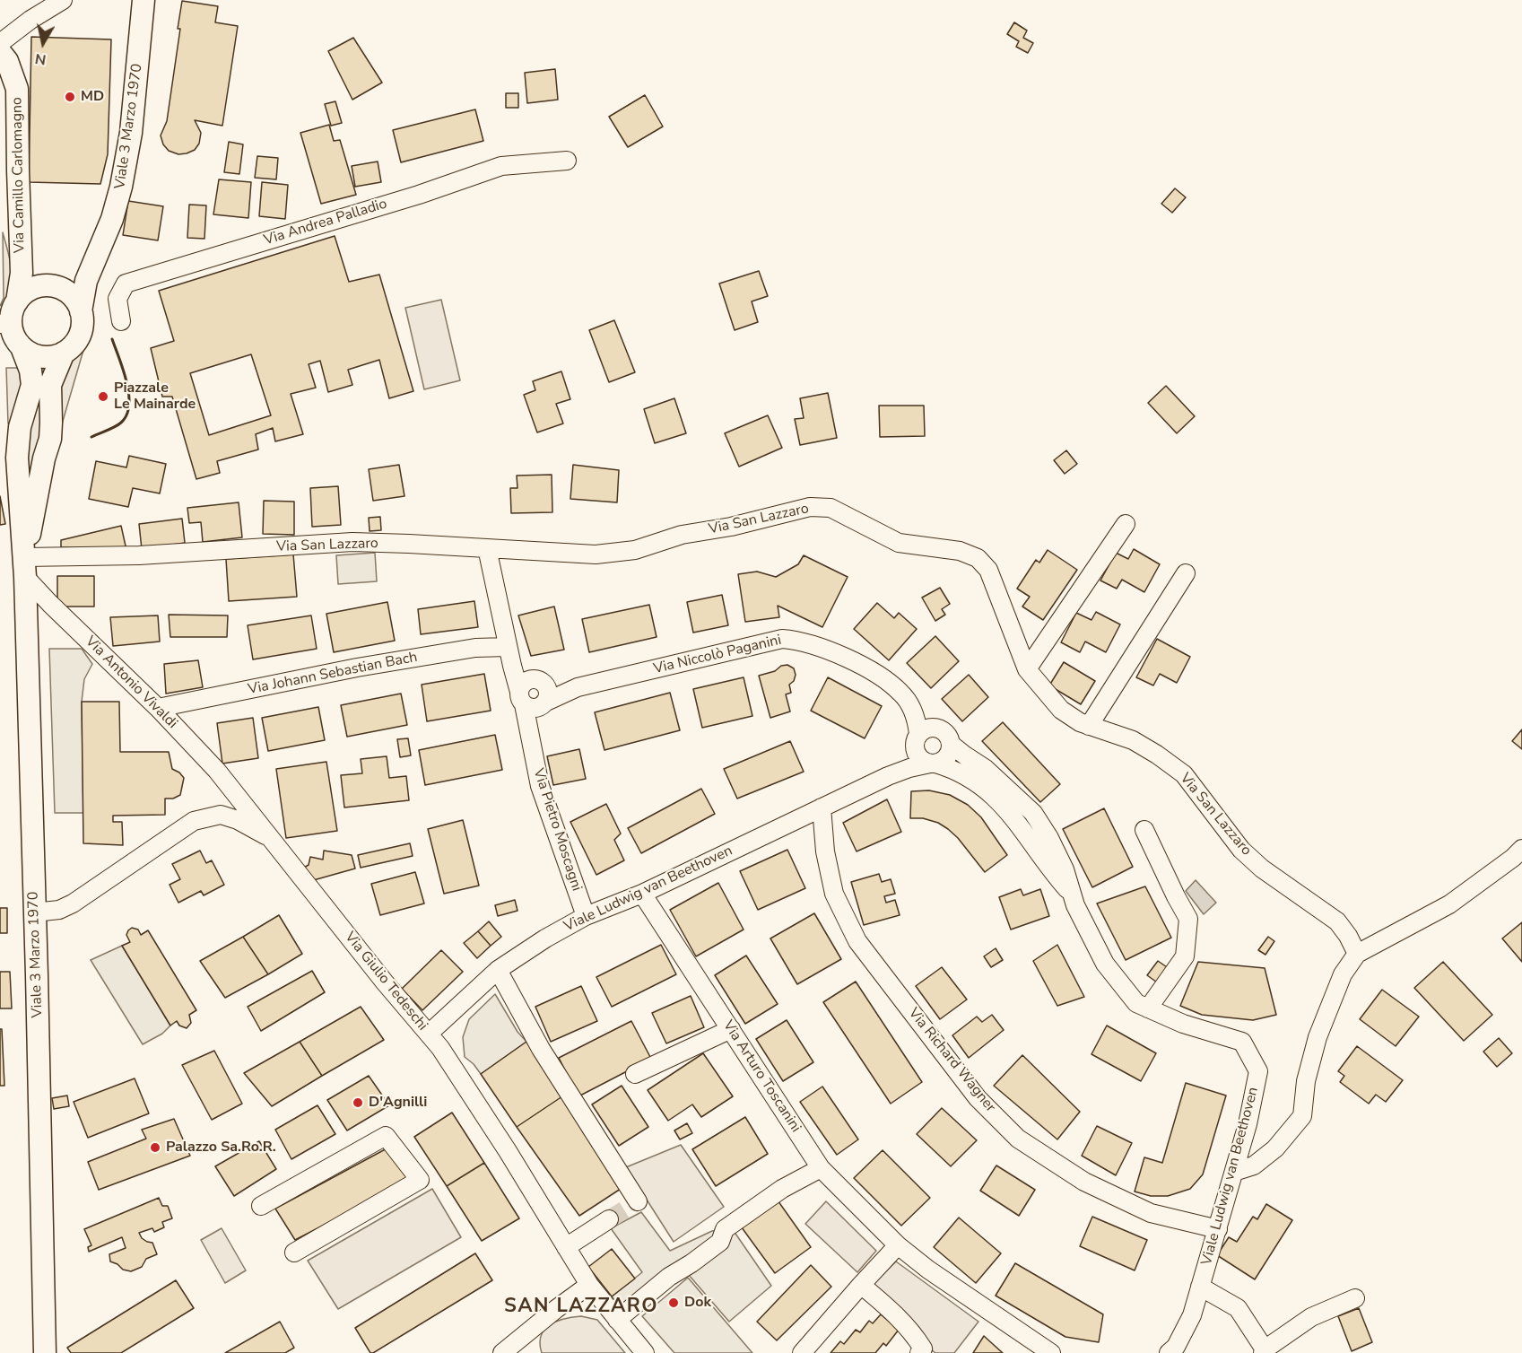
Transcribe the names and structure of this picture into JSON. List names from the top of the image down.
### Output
{
  "streets": {
    "main road": ["Viale 3 Marzo 1970", "Via Camillo Carlomagno"],
    "street": [
      "Via Andrea Palladio",
      "Via San Lazzaro",
      "Via Niccolò Paganini",
      "Via Johann Sebastian Bach",
      "Via Antonio Vivaldi",
      "Via Pietro Moscagni",
      "Viale Ludwig van Beethoven",
      "Via Giulio Tedeschi",
      "Via Richard Wagner",
      "Via Arturo Toscanini"
    ]
  },
  "crossings": [
    ["Viale 3 Marzo 1970", "Via Camillo Carlomagno"],
    ["Viale 3 Marzo 1970", "Via San Lazzaro"],
    ["Viale 3 Marzo 1970", "Via Antonio Vivaldi"],
    ["Via San Lazzaro", "Via Antonio Vivaldi"],
    ["Via Niccolò Paganini", "Viale Ludwig van Beethoven"],
    ["Via Johann Sebastian Bach", "Via Antonio Vivaldi"],
    ["Via Antonio Vivaldi", "Via Giulio Tedeschi"],
    ["Via Pietro Moscagni", "Viale Ludwig van Beethoven"],
    ["Viale Ludwig van Beethoven", "Via Giulio Tedeschi"],
    ["Viale Ludwig van Beethoven", "Via Richard Wagner"],
    ["Viale Ludwig van Beethoven", "Via Arturo Toscanini"]
  ],
  "districts": ["SAN LAZZARO"],
  "places": [
    "MD",
    "Piazzale Le Mainarde",
    "D'Agnilli",
    "Palazzo Sa.Ro.R.",
    "Dok"
  ],
  "north": "bottom"
}
